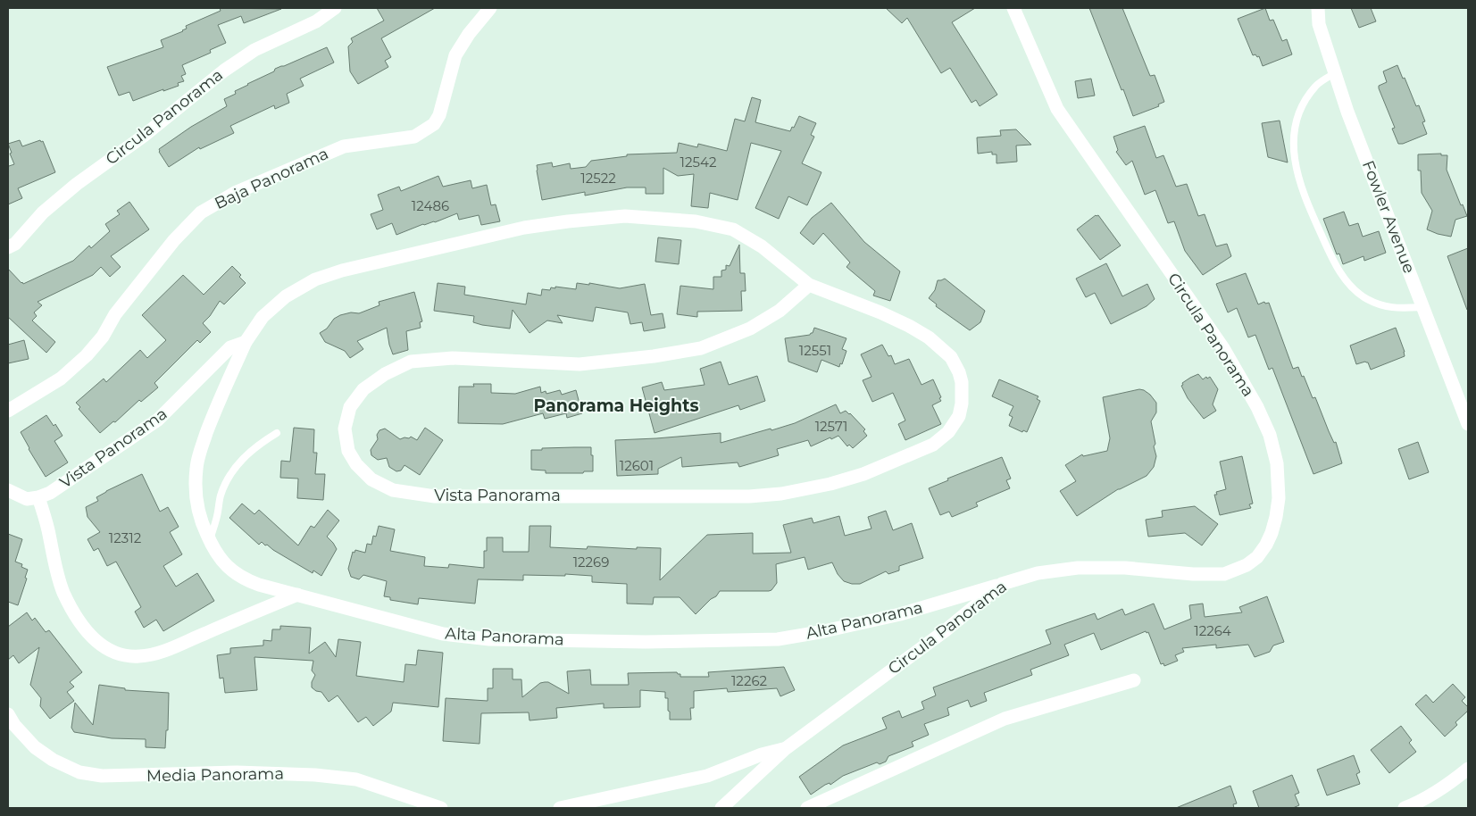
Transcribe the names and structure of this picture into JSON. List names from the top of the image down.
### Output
{
  "streets": {
    "street": [
      "Circula Panorama",
      "Baja Panorama",
      "Fowler Avenue",
      "Vista Panorama",
      "Alta Panorama",
      "Media Panorama"
    ]
  },
  "crossings": [
    ["Circula Panorama", "Alta Panorama"],
    ["Vista Panorama", "Alta Panorama"]
  ],
  "districts": ["Panorama Heights"],
  "house_numbers": [
    "12542",
    "12522",
    "12486",
    "12551",
    "12571",
    "12601",
    "12312",
    "12269",
    "12264",
    "12262"
  ]
}
